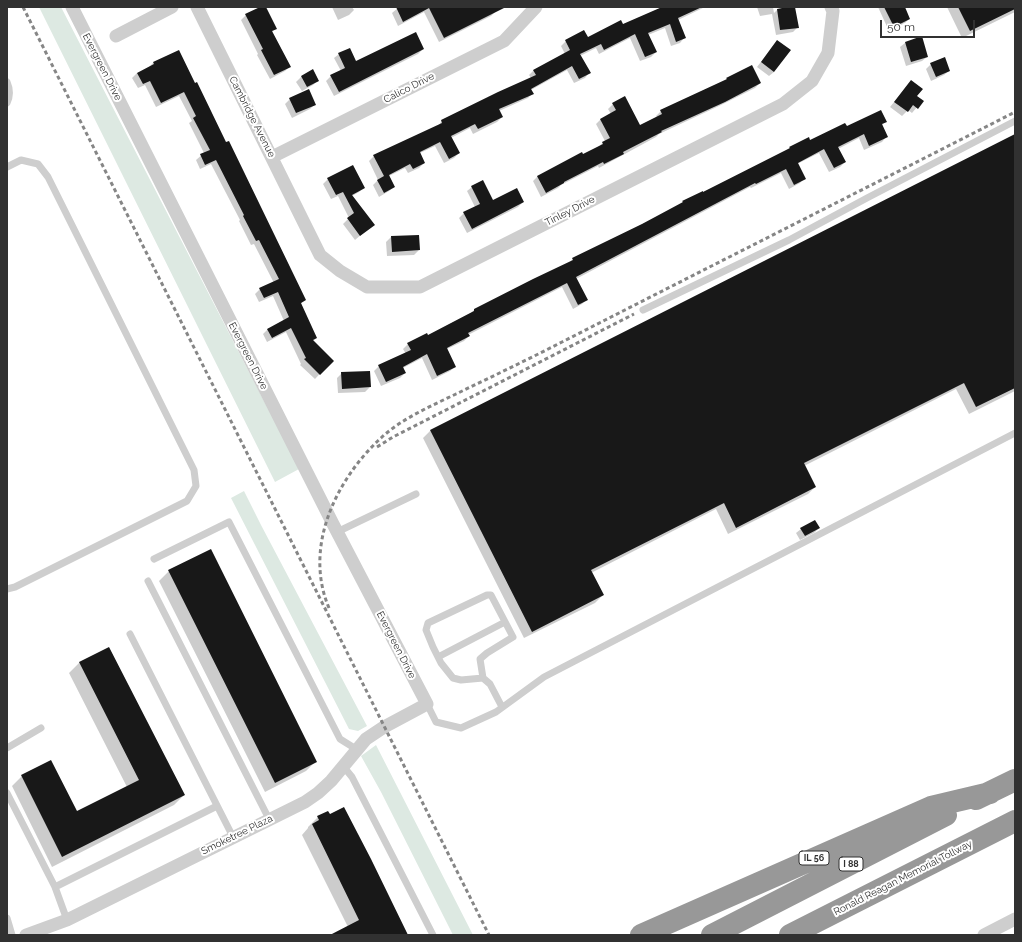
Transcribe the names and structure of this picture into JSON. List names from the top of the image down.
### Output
{
  "streets": {
    "highway": ["IL 56", "I 88", "Ronald Reagan Memorial Tollway"],
    "street": [
      "Evergreen Drive",
      "Calico Drive",
      "Cambridge Avenue",
      "Tinley Drive",
      "Smoketree Plaza"
    ]
  },
  "crossings": [
    ["Evergreen Drive", "Smoketree Plaza"],
    ["Calico Drive", "Cambridge Avenue"],
    ["Cambridge Avenue", "Tinley Drive"],
    ["IL 56", "I 88"]
  ],
  "scale_bar": "50 m"
}
